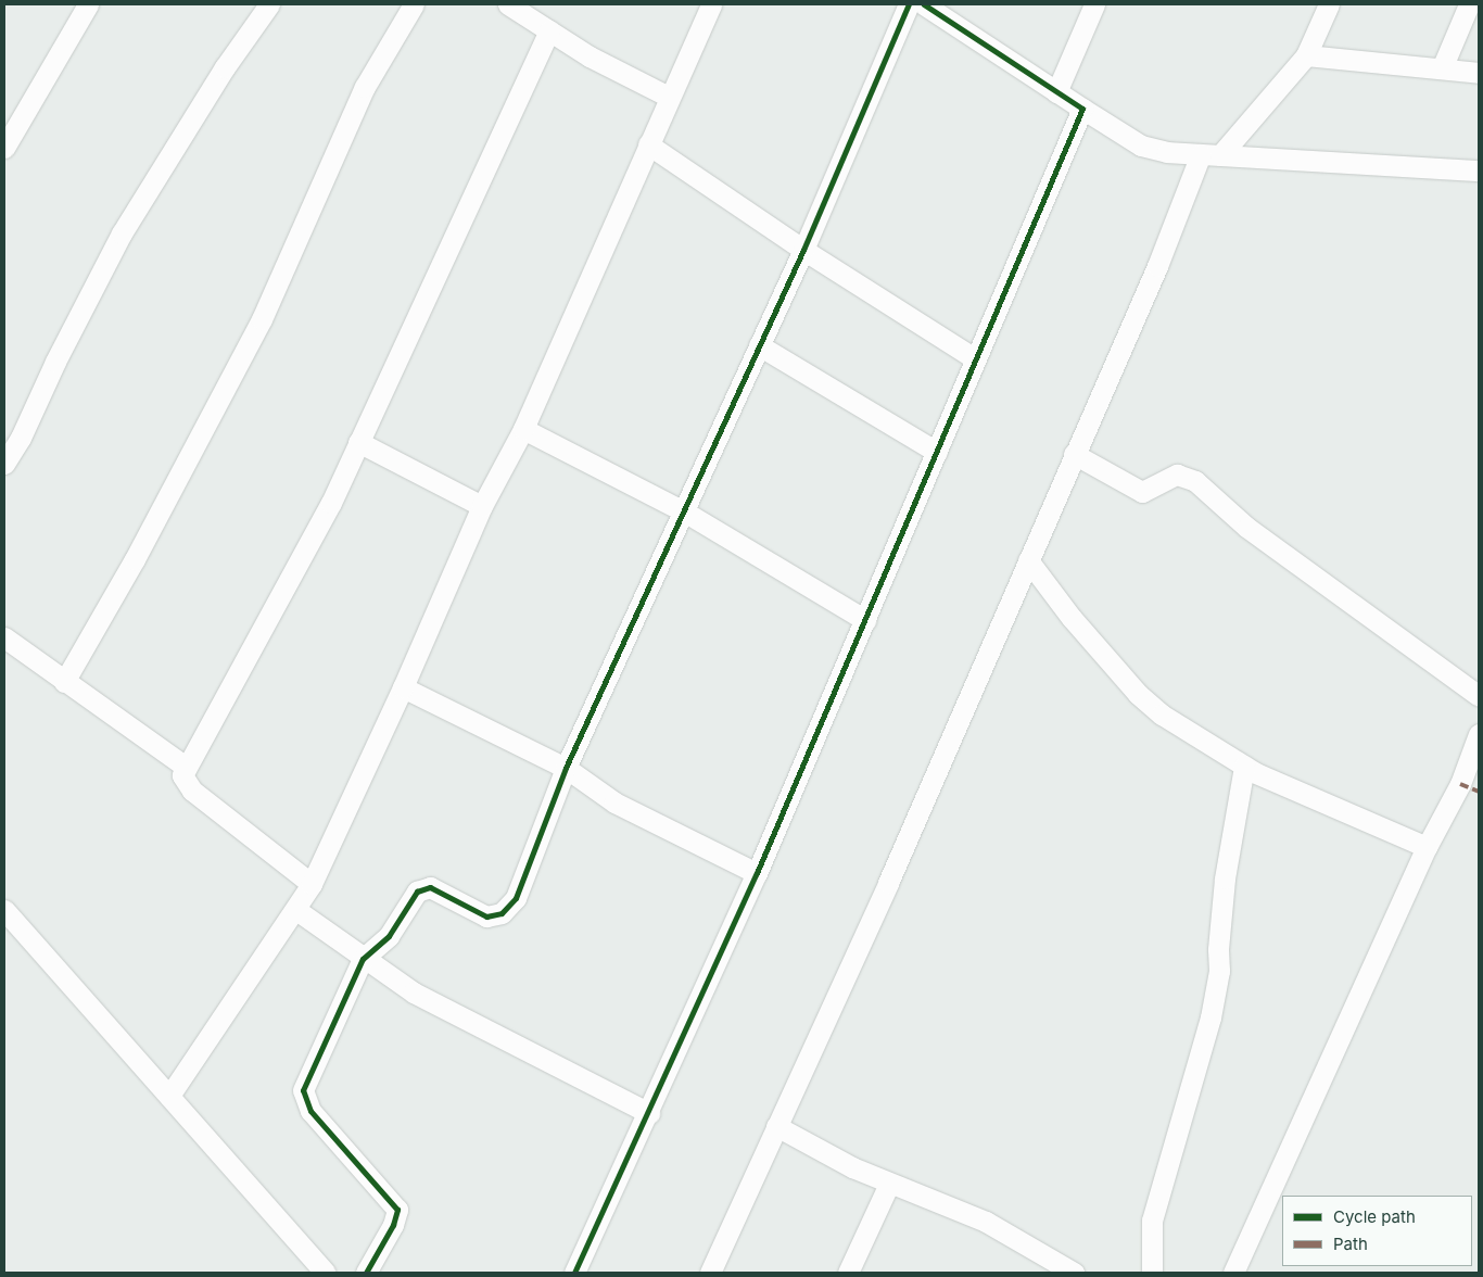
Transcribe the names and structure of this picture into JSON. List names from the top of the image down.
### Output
{
  "legend": ["Cycle path", "Path"]
}
